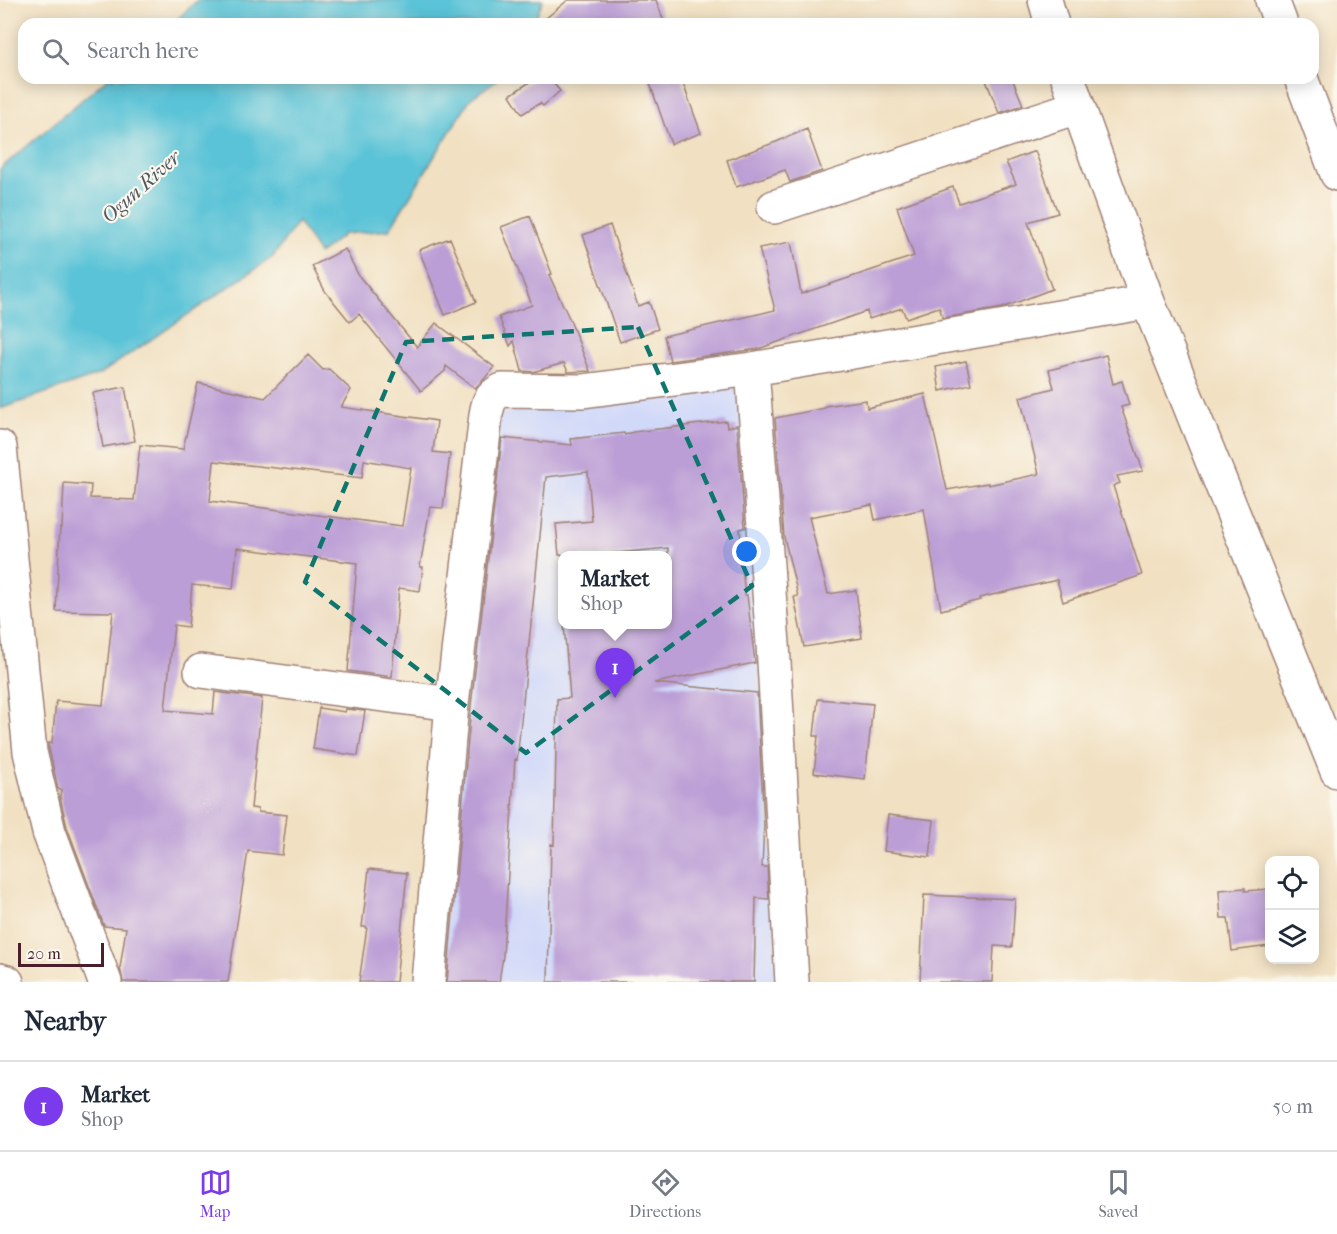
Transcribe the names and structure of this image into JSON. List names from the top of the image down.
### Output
{
  "water": ["Ogun River"],
  "scale_bar": "20 m",
  "page": {
    "search": "Search here",
    "popup": ["Market", "Shop"],
    "pins": "1",
    "scale": "20 m",
    "heading": "Nearby",
    "list": [
      {
        "mark": "1",
        "name": "Market",
        "note": "Shop",
        "value": "50 m"
      }
    ],
    "nav": ["Map", "Directions", "Saved"]
  }
}
